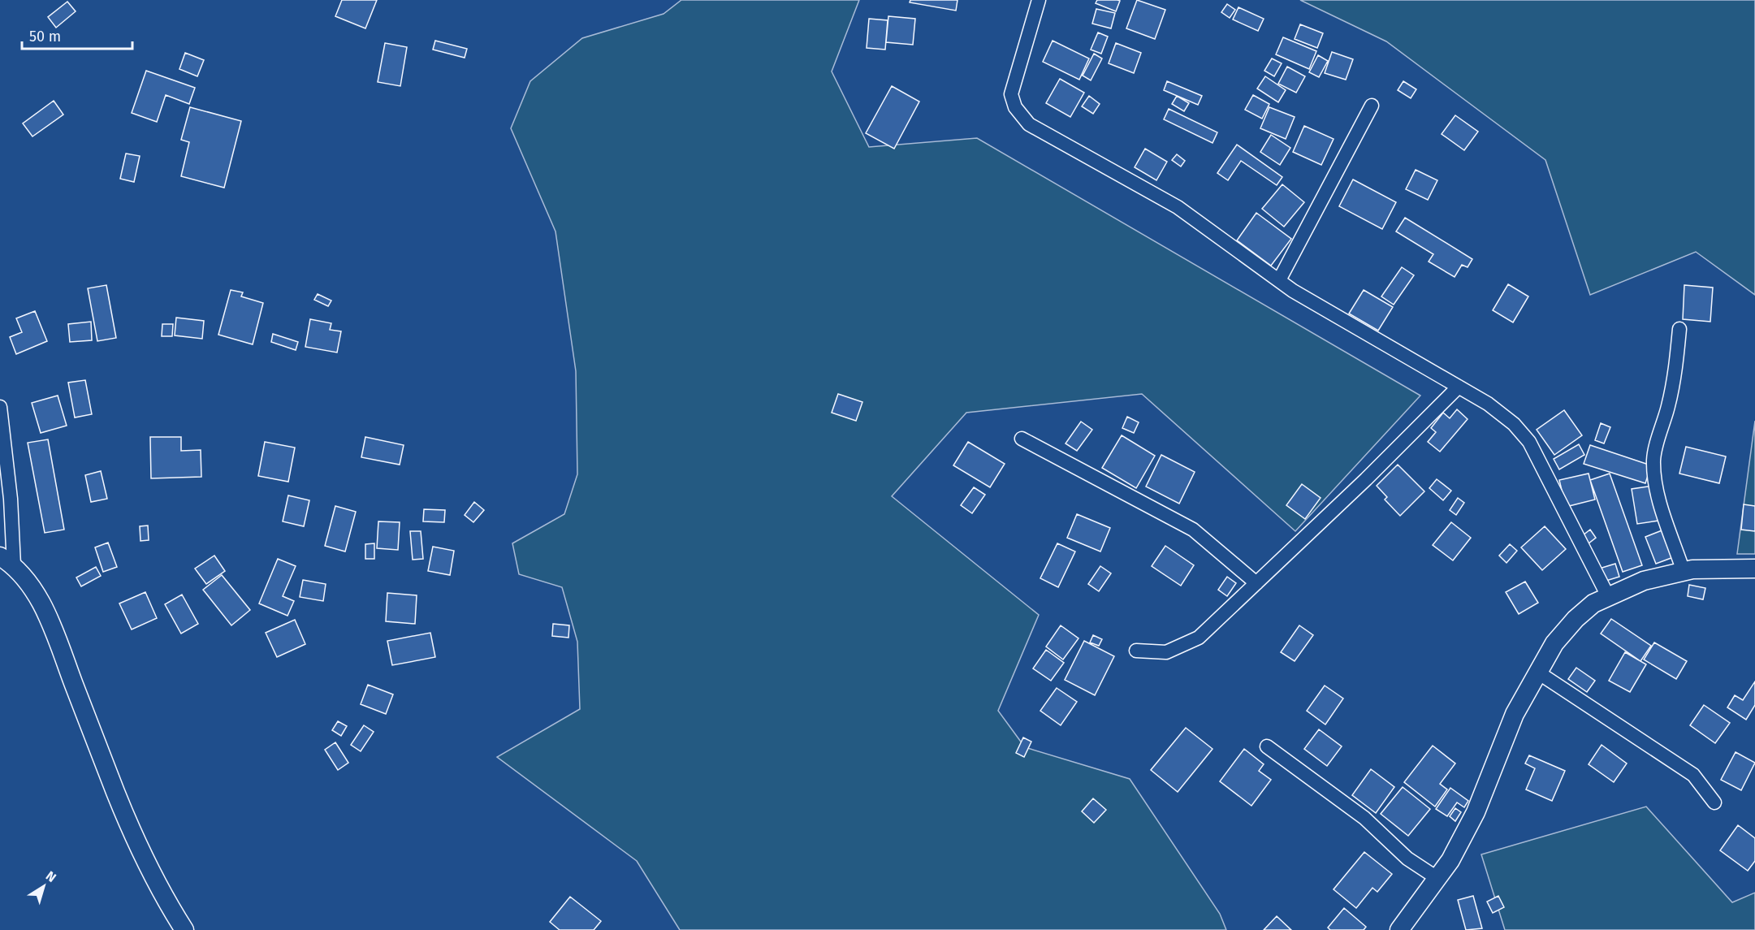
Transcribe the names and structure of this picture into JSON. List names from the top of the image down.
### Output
{
  "scale_bar": "50 m",
  "north": "top right"
}
